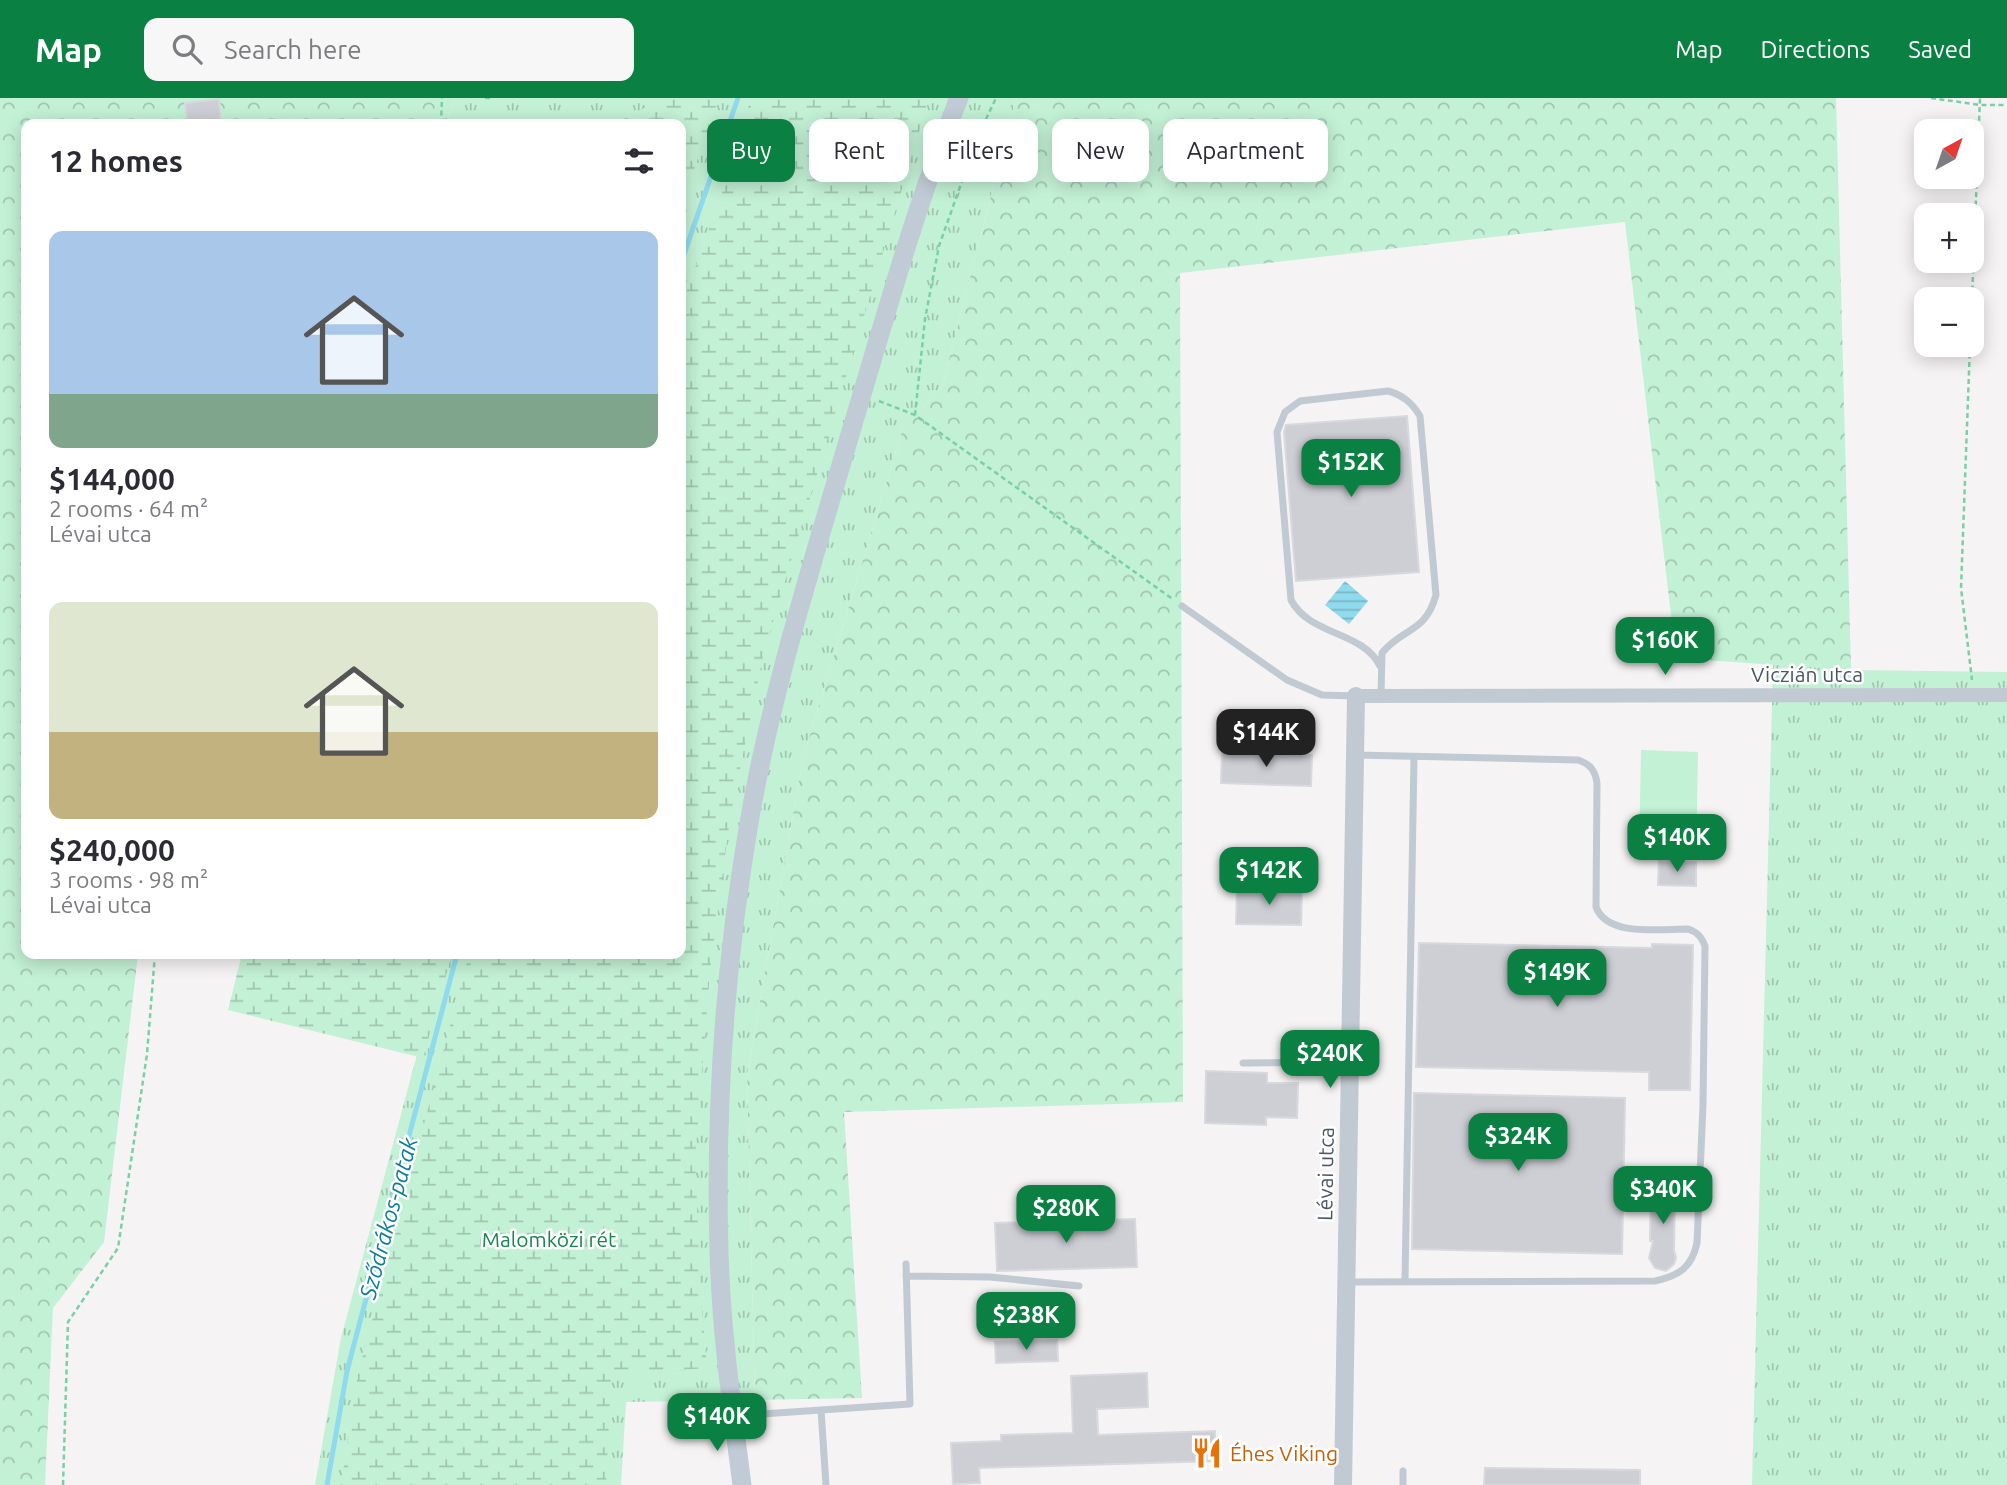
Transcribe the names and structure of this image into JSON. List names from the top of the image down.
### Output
{
  "streets": {
    "street": ["Viczián utca", "Lévai utca"]
  },
  "crossings": [
    ["Viczián utca", "Lévai utca"]
  ],
  "water": ["Sződrákos-patak"],
  "parks": ["Malomközi rét"],
  "places": {
    "restaurant": ["Éhes Viking"]
  },
  "north": "top right",
  "page": {
    "header": "Map",
    "search": "Search here",
    "nav": ["Map", "Directions", "Saved"],
    "map_buttons": ["+", "−"],
    "chip": [
      "Buy",
      "Rent",
      "Filters",
      "New",
      "Apartment"
    ],
    "heading": "12 homes",
    "list": [
      {
        "name": "$144,000",
        "note": "2 rooms · 64 m² · Lévai utca"
      },
      {
        "name": "$240,000",
        "note": "3 rooms · 98 m² · Lévai utca"
      }
    ],
    "price": [
      "$152K",
      "$160K",
      "$144K",
      "$140K",
      "$142K",
      "$149K",
      "$240K",
      "$324K",
      "$340K",
      "$280K",
      "$238K",
      "$140K"
    ]
  }
}
